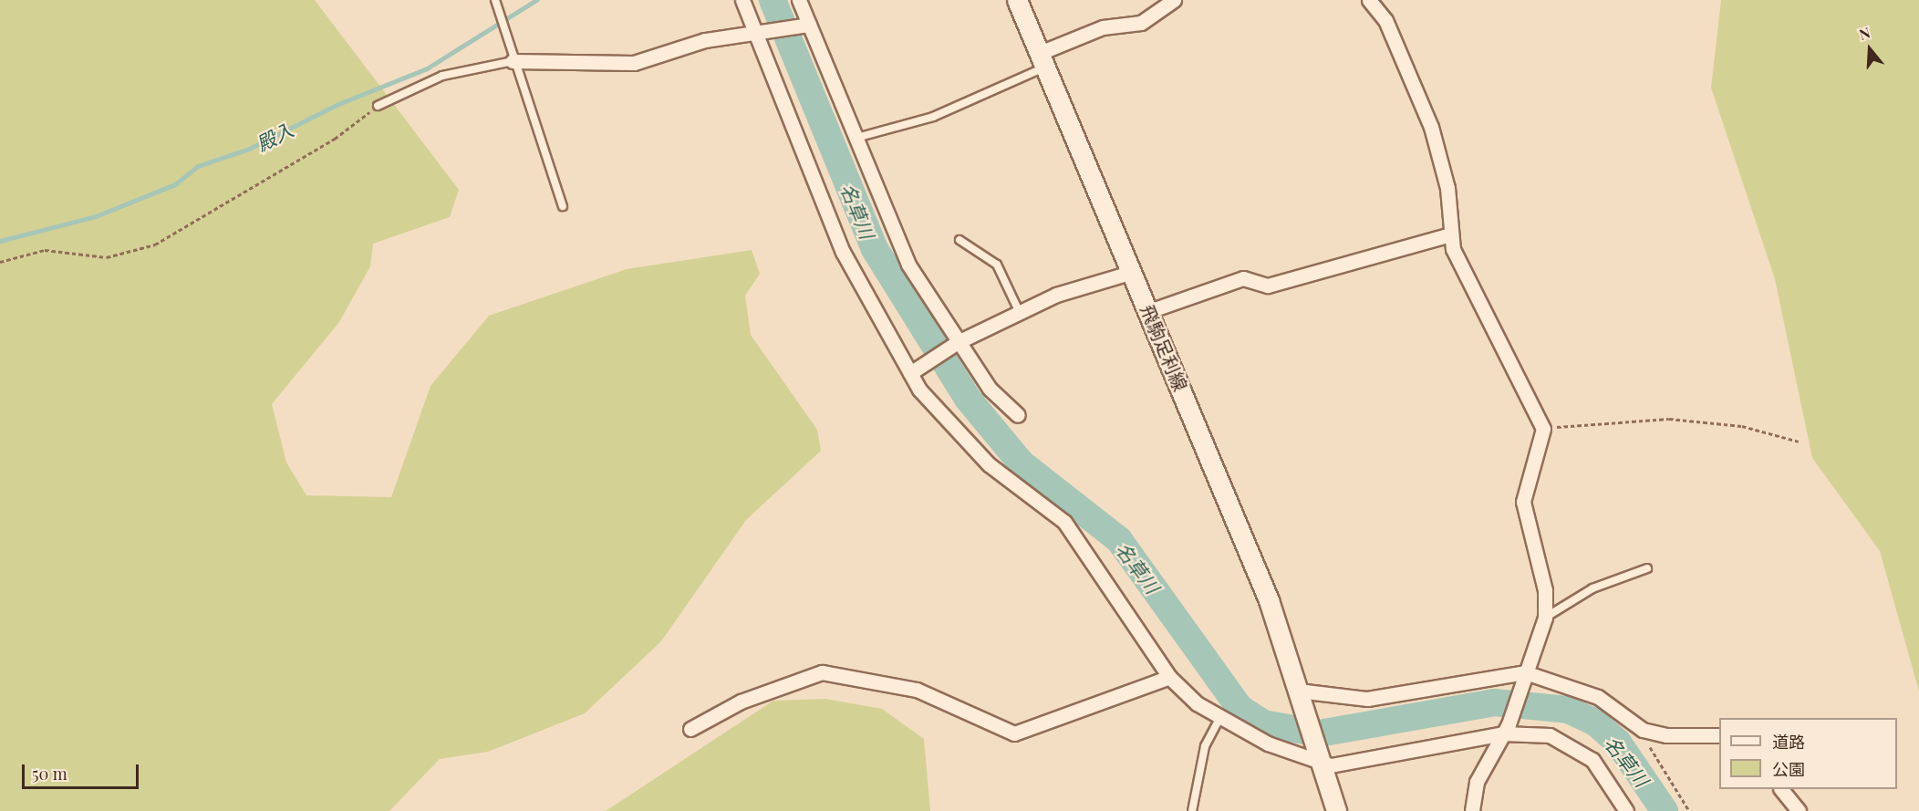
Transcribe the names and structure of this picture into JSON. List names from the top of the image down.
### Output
{
  "streets": {
    "main road": ["飛駒足利線"]
  },
  "water": ["殿入", "名草川"],
  "legend": ["道路", "公園"],
  "scale_bar": "50 m",
  "north": "top"
}
